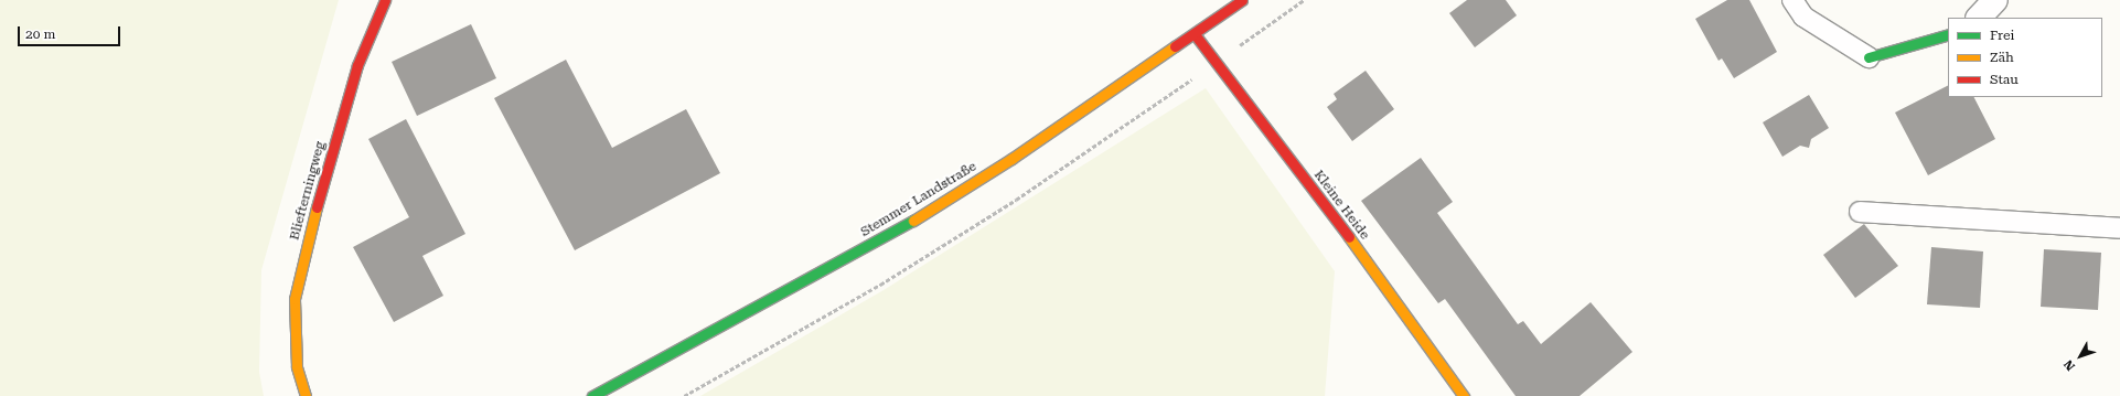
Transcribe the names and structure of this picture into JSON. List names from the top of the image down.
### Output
{
  "streets": {
    "street": ["Bliefterningweg", "Stemmer Landstraße", "Kleine Heide"]
  },
  "crossings": [
    ["Stemmer Landstraße", "Kleine Heide"]
  ],
  "legend": ["Frei", "Zäh", "Stau"],
  "scale_bar": "20 m",
  "north": "bottom left"
}
